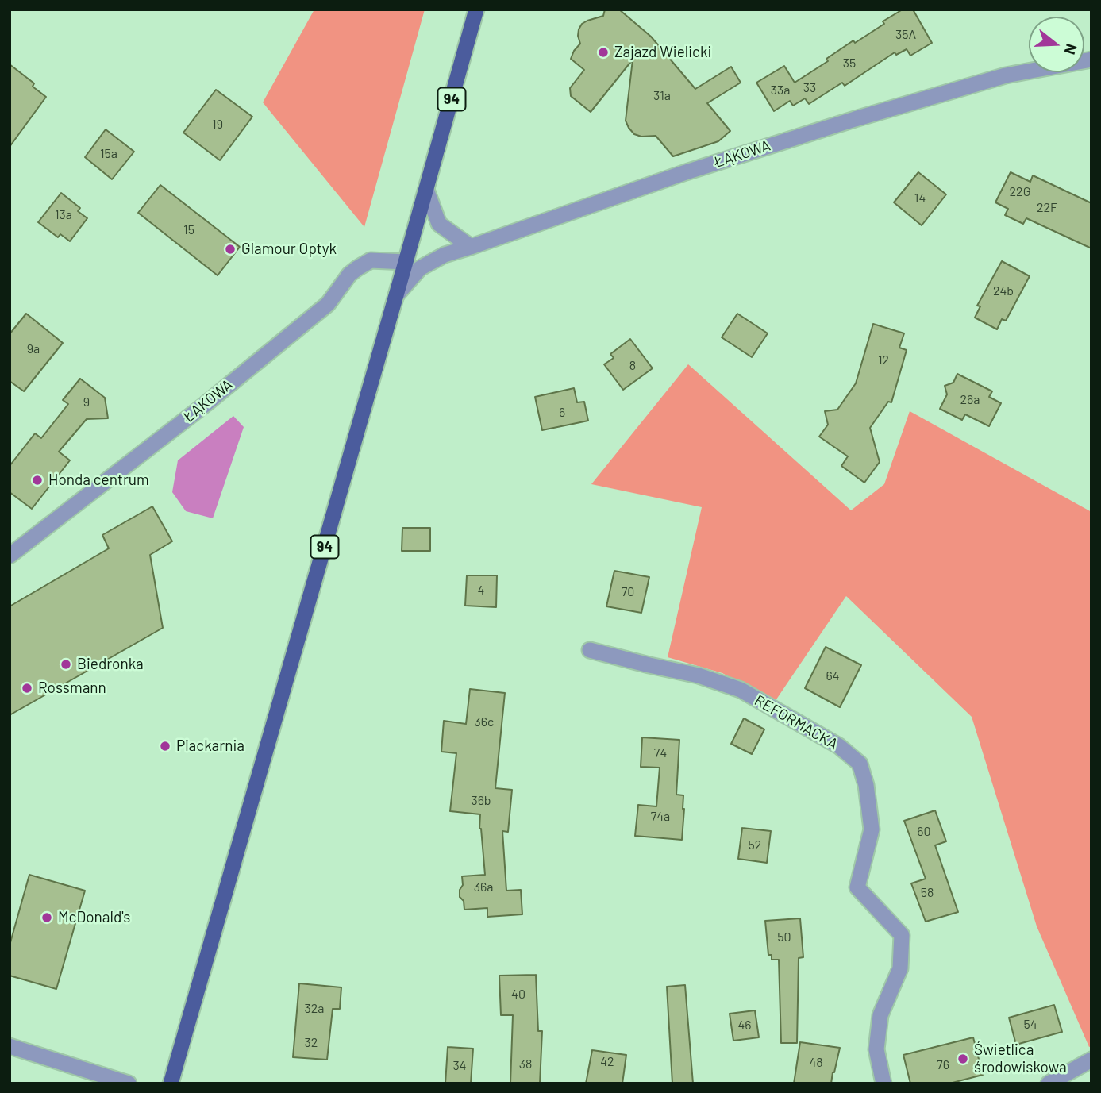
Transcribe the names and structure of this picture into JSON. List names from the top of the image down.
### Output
{
  "streets": {
    "main road": ["94"],
    "street": ["ŁĄKOWA", "REFORMACKA"]
  },
  "crossings": [
    ["94", "ŁĄKOWA"]
  ],
  "places": [
    "Zajazd Wielicki",
    "Glamour Optyk",
    "Honda centrum",
    "Biedronka",
    "Rossmann",
    "Plackarnia",
    "McDonald's",
    "Świetlica środowiskowa"
  ],
  "house_numbers": [
    "35A",
    "35",
    "33",
    "33a",
    "31a",
    "19",
    "15a",
    "22G",
    "14",
    "22F",
    "13a",
    "15",
    "24b",
    "9a",
    "12",
    "8",
    "26a",
    "9",
    "6",
    "4",
    "70",
    "64",
    "36c",
    "74",
    "36b",
    "74a",
    "60",
    "52",
    "36a",
    "58",
    "50",
    "40",
    "32a",
    "54",
    "46",
    "32",
    "42",
    "48",
    "38",
    "76",
    "34"
  ],
  "north": "right"
}
